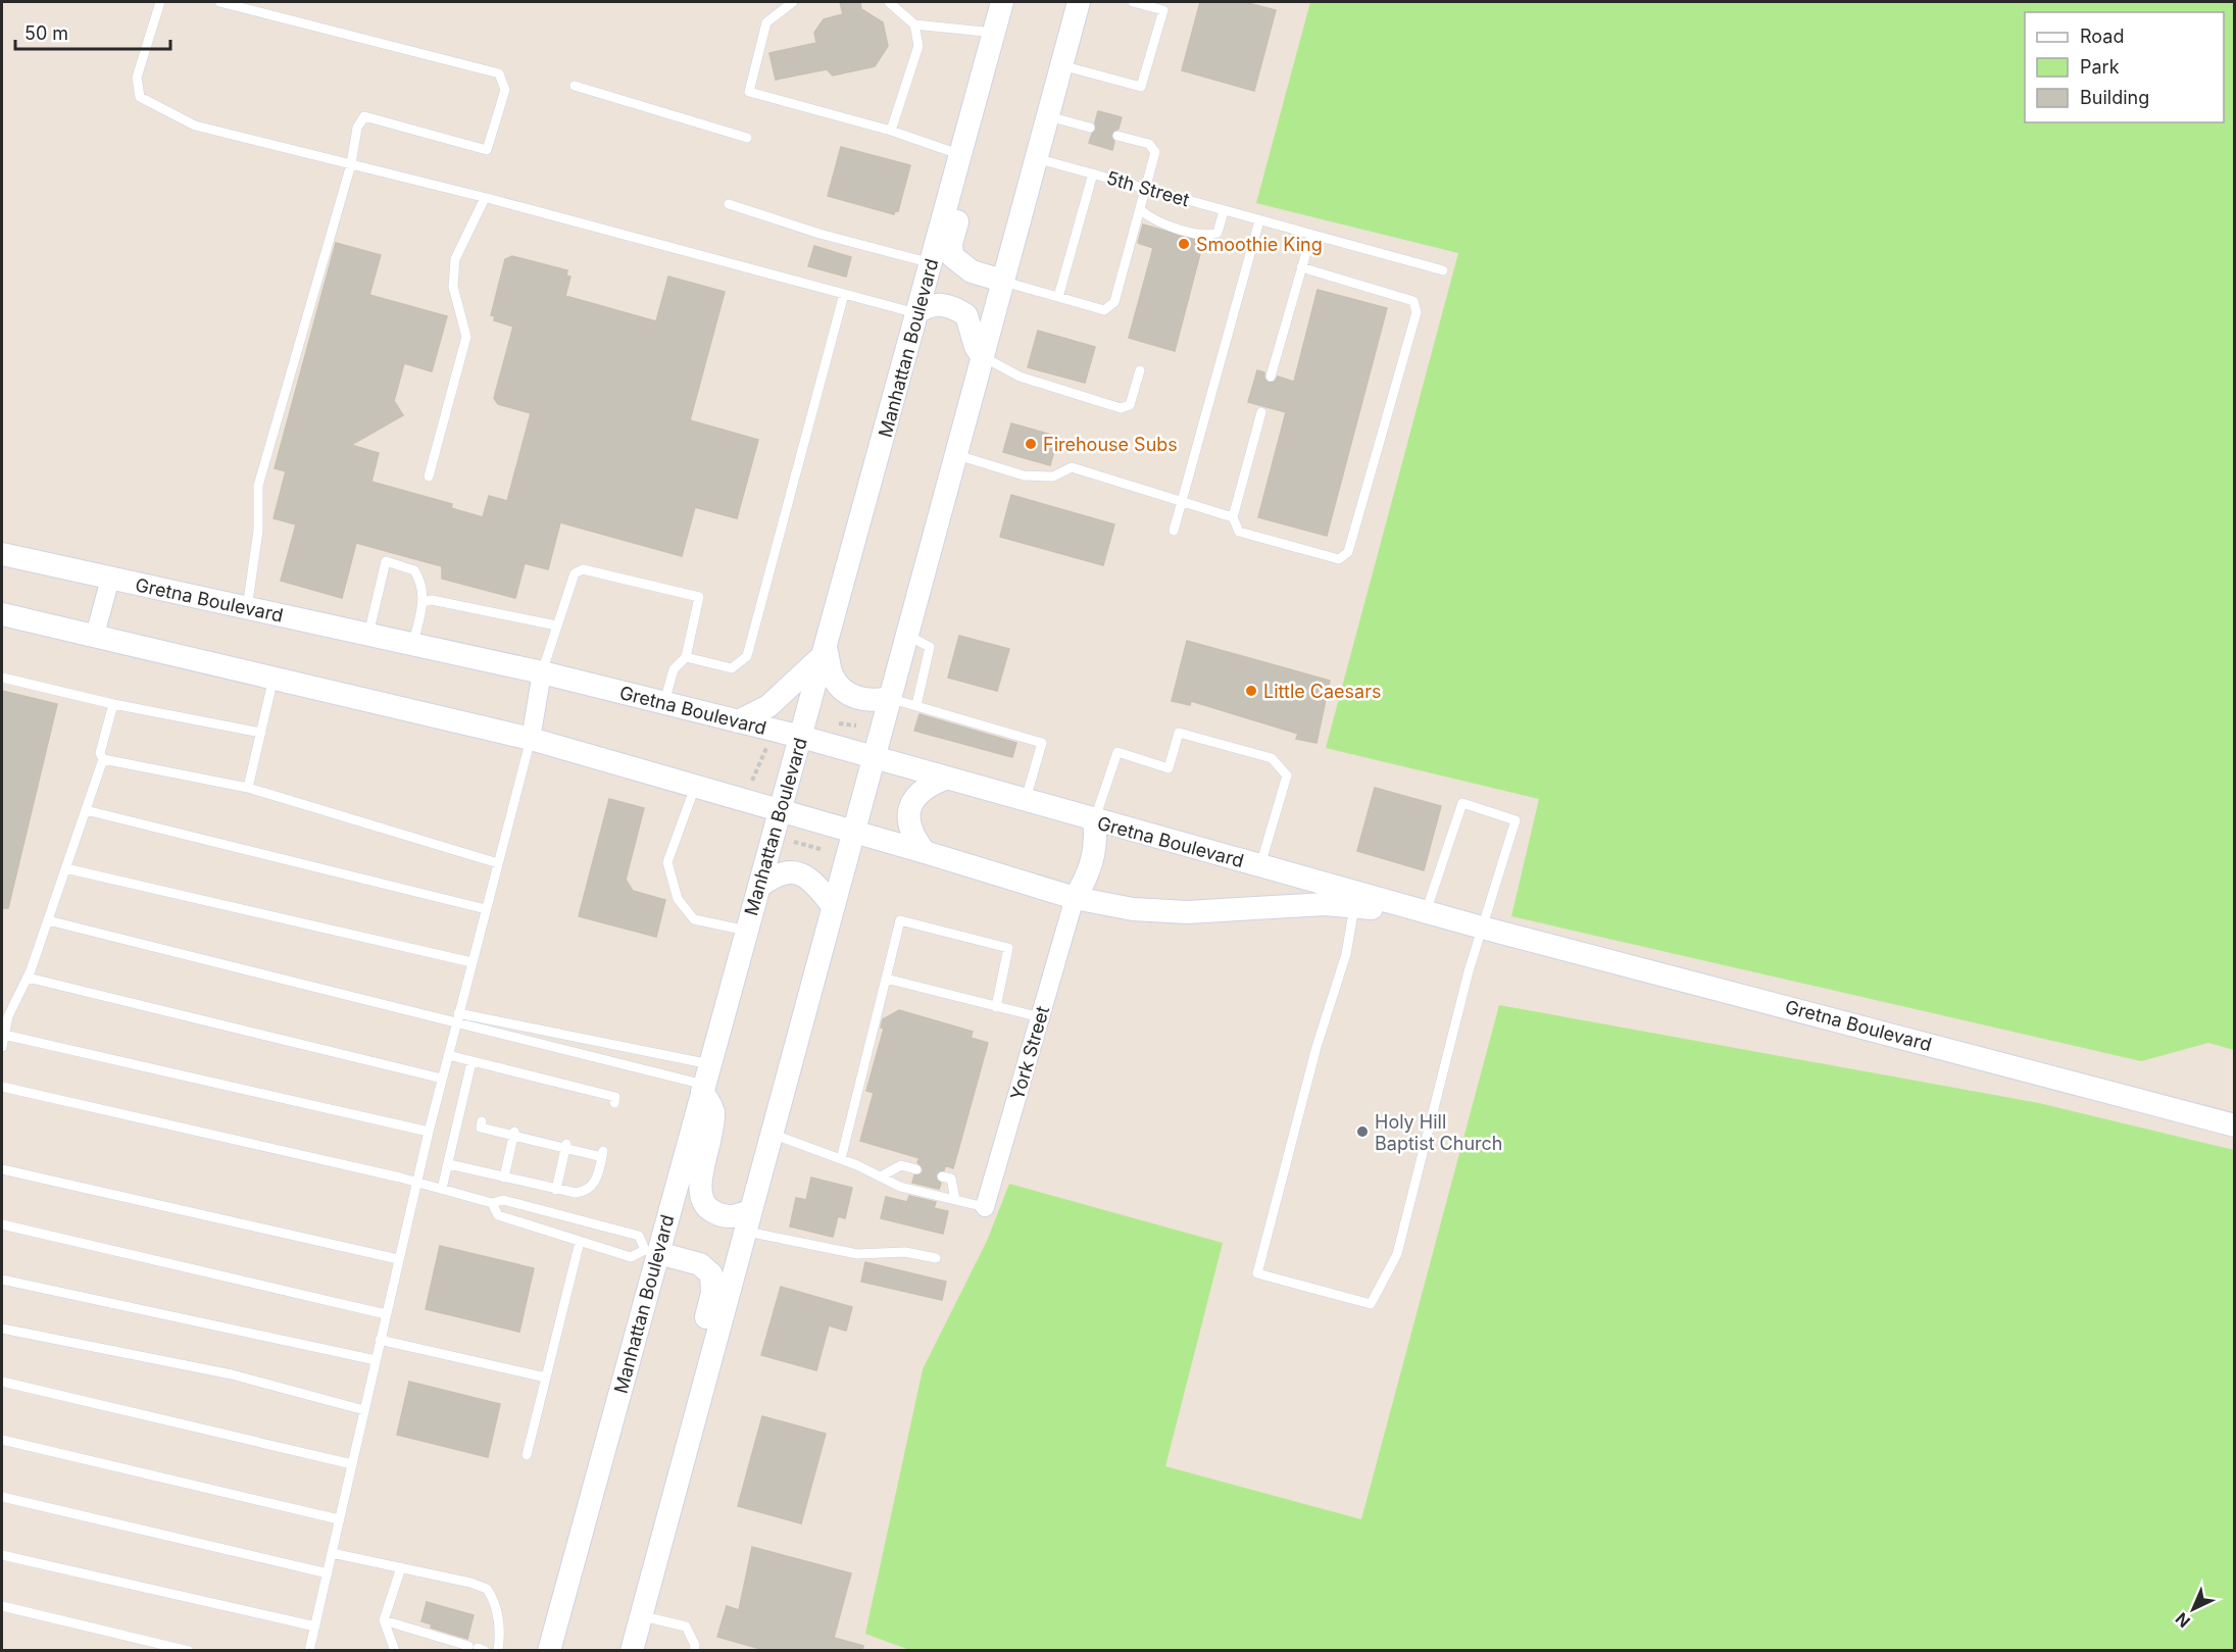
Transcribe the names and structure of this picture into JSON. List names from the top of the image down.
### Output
{
  "streets": {
    "street": ["Manhattan Boulevard", "Gretna Boulevard", "York Street"],
    "lane": ["5th Street"]
  },
  "crossings": [
    ["Manhattan Boulevard", "Gretna Boulevard"],
    ["Gretna Boulevard", "York Street"]
  ],
  "places": [
    "Smoothie King",
    "Firehouse Subs",
    "Little Caesars",
    "Holy Hill Baptist Church"
  ],
  "legend": ["Road", "Park", "Building"],
  "scale_bar": "50 m",
  "north": "bottom left"
}
